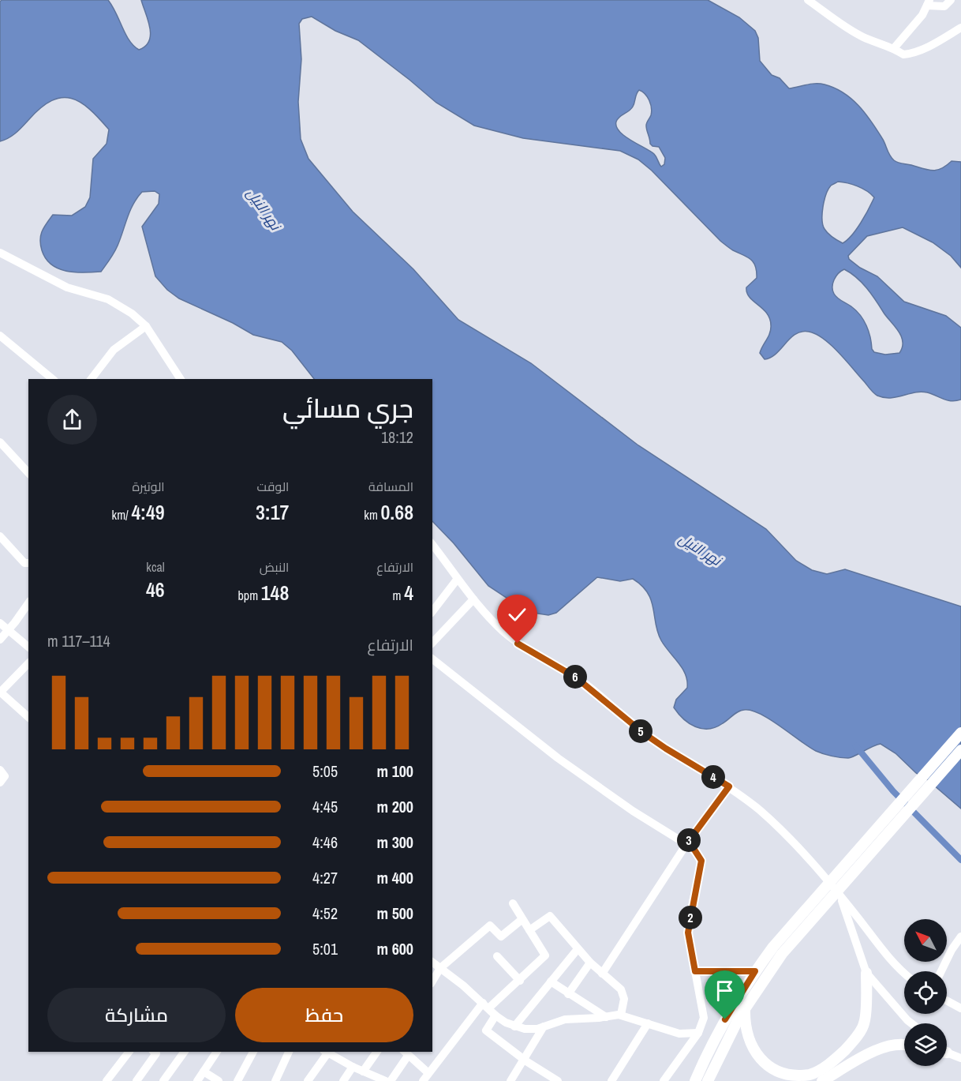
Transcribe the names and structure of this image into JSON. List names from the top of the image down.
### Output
{
  "water": ["نهر النيل"],
  "north": "top left",
  "page": {
    "heading": ["جري مسائي", "18:12"],
    "stats": [
      ["المسافة", "0.68 km"],
      ["الوقت", "3:17"],
      ["الوتيرة", "4:49 /km"],
      ["الارتفاع", "4 m"],
      ["النبض", "148 bpm"],
      ["kcal", "46"]
    ],
    "chart": ["الارتفاع", "114–117 m"],
    "pins": [
      "6",
      "5",
      "4",
      "3",
      "2"
    ],
    "list": [
      {
        "name": "100 m",
        "note": "5:05"
      },
      {
        "name": "200 m",
        "note": "4:45"
      },
      {
        "name": "300 m",
        "note": "4:46"
      },
      {
        "name": "400 m",
        "note": "4:27"
      },
      {
        "name": "500 m",
        "note": "4:52"
      },
      {
        "name": "600 m",
        "note": "5:01"
      }
    ],
    "buttons": ["حفظ", "مشاركة"]
  }
}
